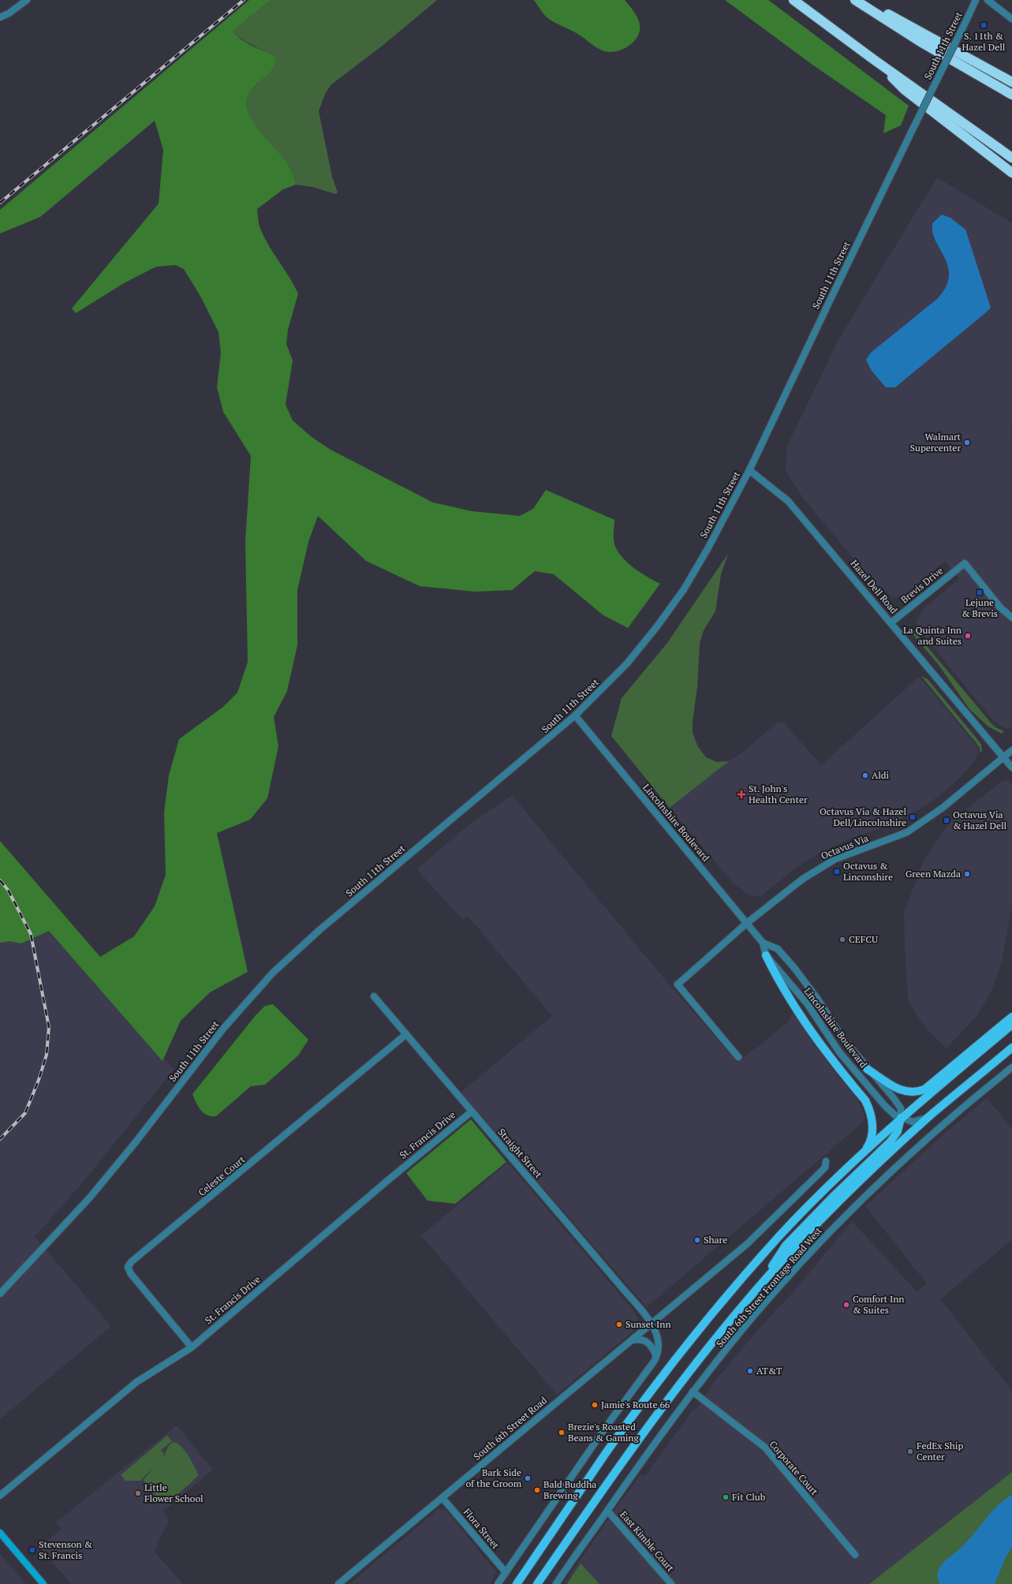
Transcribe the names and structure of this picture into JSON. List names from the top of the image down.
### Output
{
  "streets": {
    "street": [
      "South 11th Street",
      "Brevis Drive",
      "Hazel Dell Road",
      "Lincolnshire Boulevard",
      "Octavus Via",
      "St. Francis Drive",
      "Straight Street",
      "Celeste Court",
      "South 6th Street Frontage Road West",
      "South 6th Street Road",
      "Corporate Court",
      "Flora Street",
      "East Kimble Court"
    ]
  },
  "crossings": [
    ["South 11th Street", "Hazel Dell Road"],
    ["South 11th Street", "Lincolnshire Boulevard"],
    ["Brevis Drive", "Hazel Dell Road"],
    ["Hazel Dell Road", "Octavus Via"],
    ["Lincolnshire Boulevard", "Octavus Via"],
    ["St. Francis Drive", "Straight Street"],
    ["St. Francis Drive", "Celeste Court"],
    ["Straight Street", "Celeste Court"],
    ["Straight Street", "South 6th Street Road"],
    ["South 6th Street Frontage Road West", "Corporate Court"],
    ["South 6th Street Frontage Road West", "East Kimble Court"],
    ["South 6th Street Road", "Flora Street"]
  ],
  "places": {
    "transit": [
      "S. 11th & Hazel Dell",
      "Lejune & Brevis",
      "Octavus Via & Hazel Dell/Lincolnshire",
      "Octavus Via & Hazel Dell",
      "Octavus & Linconshire",
      "Stevenson & St. Francis"
    ],
    "other": [
      "Walmart Supercenter",
      "La Quinta Inn and Suites",
      "Aldi",
      "Green Mazda",
      "CEFCU",
      "Share",
      "Comfort Inn & Suites",
      "Sunset Inn",
      "AT&T",
      "Jamie's Route 66",
      "Brezie's Roasted Beans & Gaming",
      "FedEx Ship Center",
      "Bark Side of the Groom",
      "Bald Buddha Brewing",
      "Little Flower School",
      "Fit Club"
    ],
    "health": ["St. John's Health Center"]
  }
}
